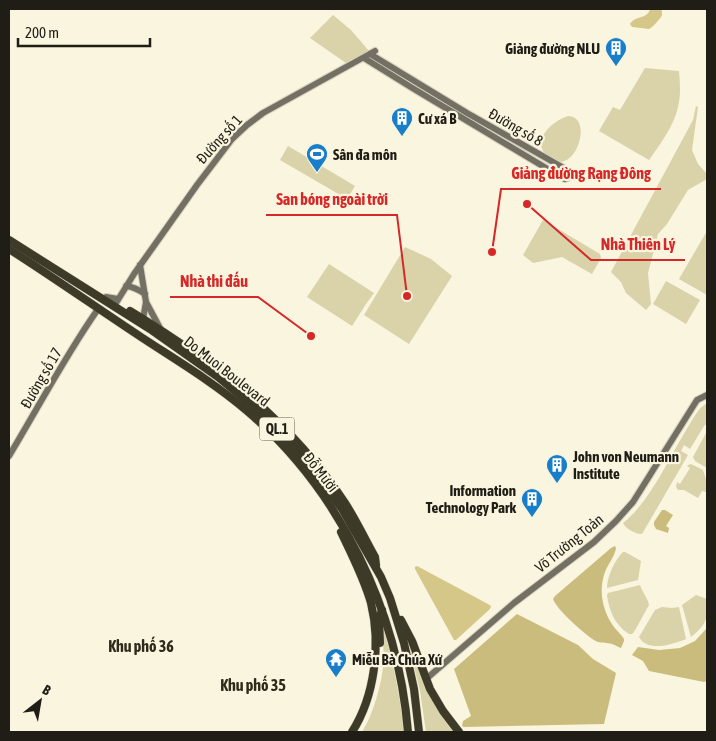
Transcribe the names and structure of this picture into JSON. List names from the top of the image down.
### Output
{
  "streets": {
    "highway": ["Do Muoi Boulevard", "QL.1", "Đỗ Mười"],
    "street": [
      "Đường số 8",
      "Đường số 1",
      "Đường số 17",
      "Võ Trường Toản"
    ]
  },
  "crossings": [
    ["Đường số 8", "Đường số 1"],
    ["Đường số 1", "Đỗ Mười"],
    ["Do Muoi Boulevard", "Đỗ Mười"],
    ["Đường số 17", "QL.1"],
    ["Đường số 17", "Đỗ Mười"],
    ["QL.1", "Đỗ Mười"],
    ["QL.1", "Võ Trường Toản"]
  ],
  "districts": ["Khu phố 36", "Khu phố 35"],
  "places": {
    "building": [
      "Giảng đường NLU",
      "Cư xá B",
      "John von Neumann Institute",
      "Information Technology Park"
    ],
    "sports": ["Sân đa môn"],
    "other": [
      "Nhà Thiên Lý",
      "Giảng đường Rạng Đông",
      "San bóng ngoài trời",
      "Nhà thi đấu"
    ],
    "temple": ["Miễu Bà Chúa Xứ"]
  },
  "scale_bar": "200 m",
  "north": "top right"
}
